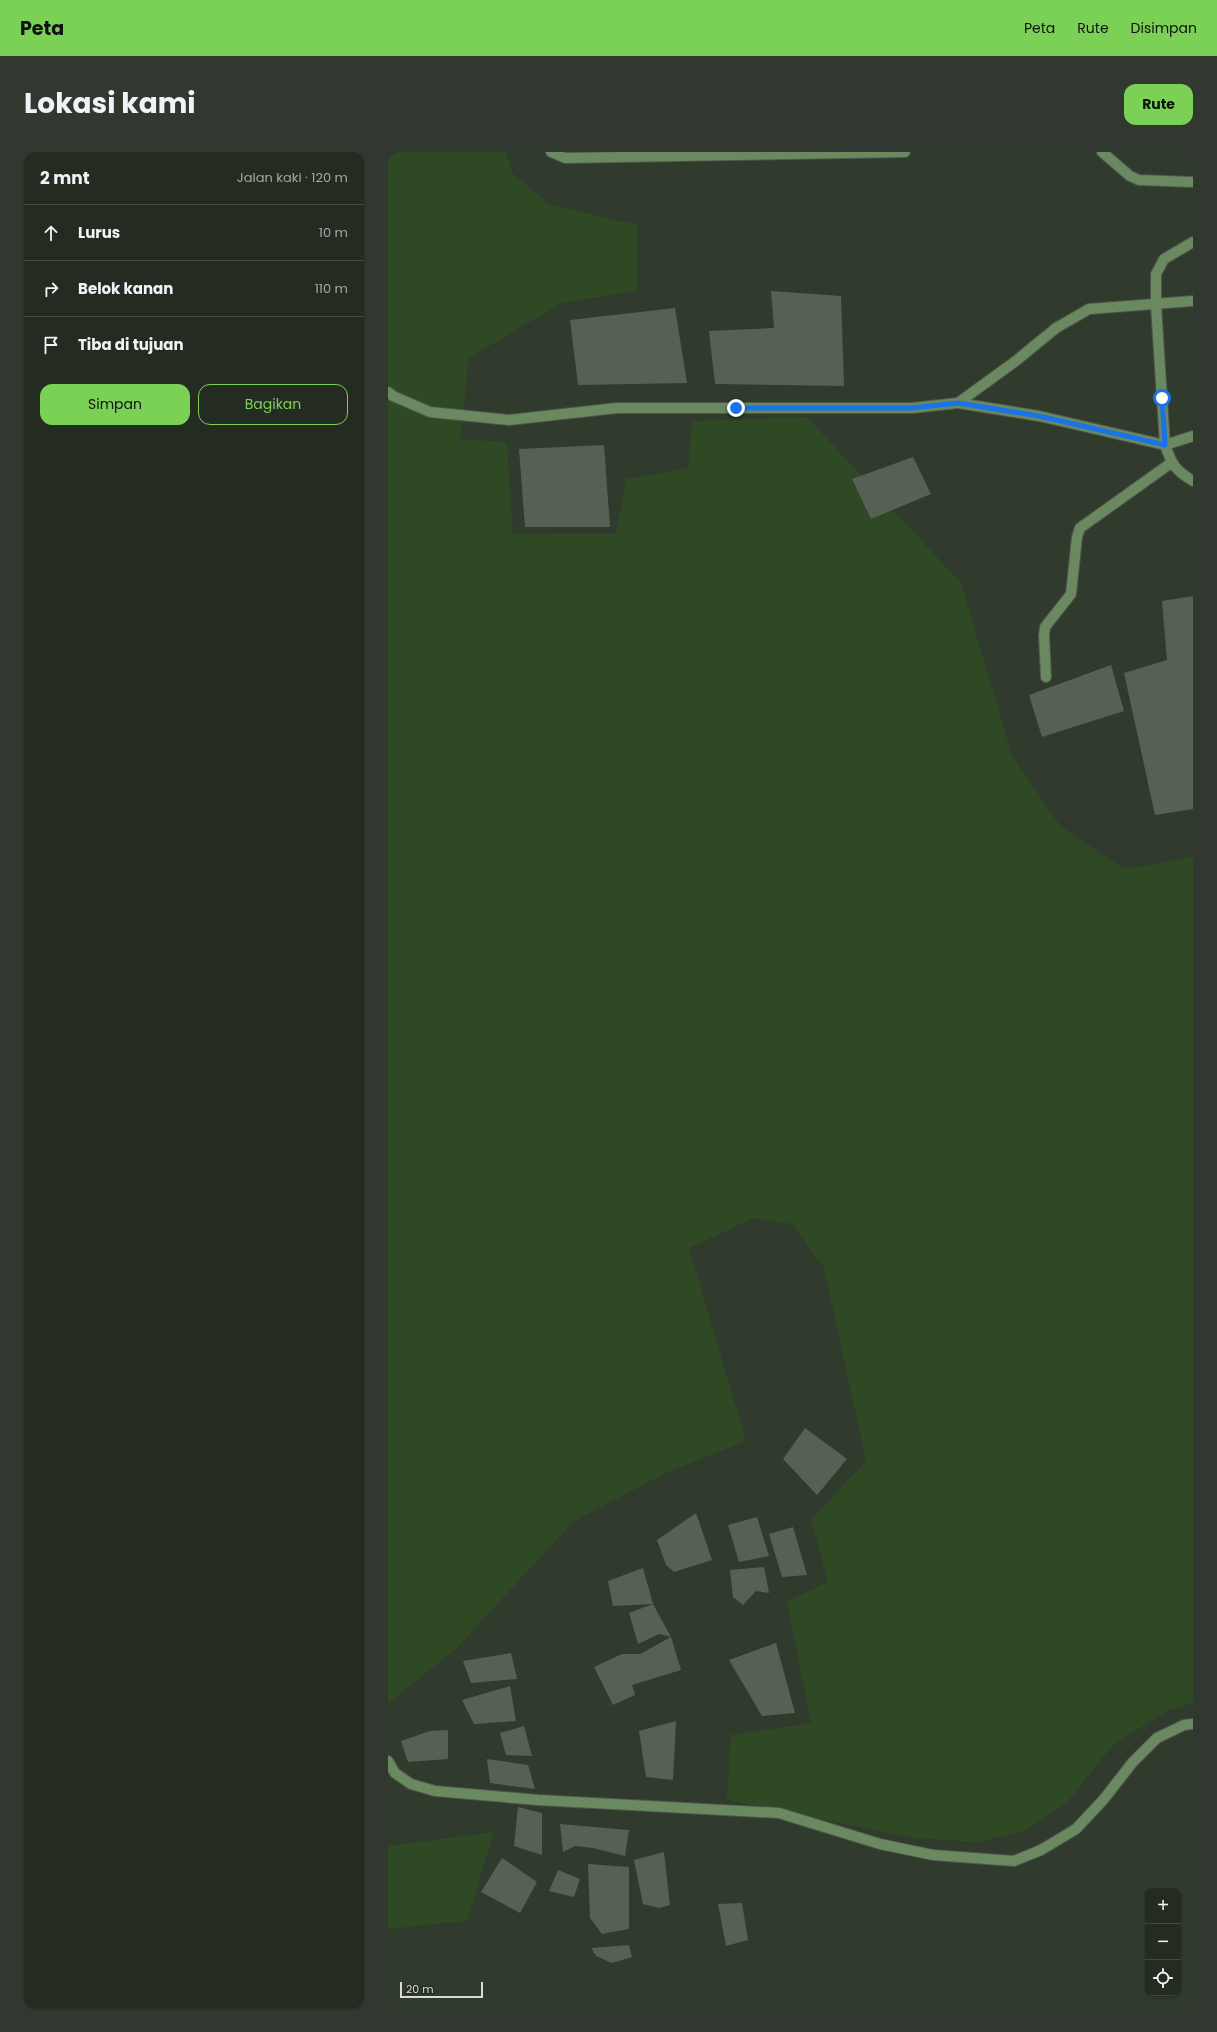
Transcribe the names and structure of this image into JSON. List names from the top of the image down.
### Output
{
  "scale_bar": "20 m",
  "page": {
    "header": "Peta",
    "nav": ["Peta", "Rute", "Disimpan"],
    "title": "Lokasi kami",
    "buttons": [
      "Rute",
      ["Simpan", "Bagikan"]
    ],
    "heading": ["2 mnt", "Jalan kaki · 120 m"],
    "list": [
      ["Lurus", "10 m"],
      ["Belok kanan", "110 m"],
      "Tiba di tujuan"
    ],
    "map_buttons": ["+", "−"],
    "scale": "20 m"
  }
}
